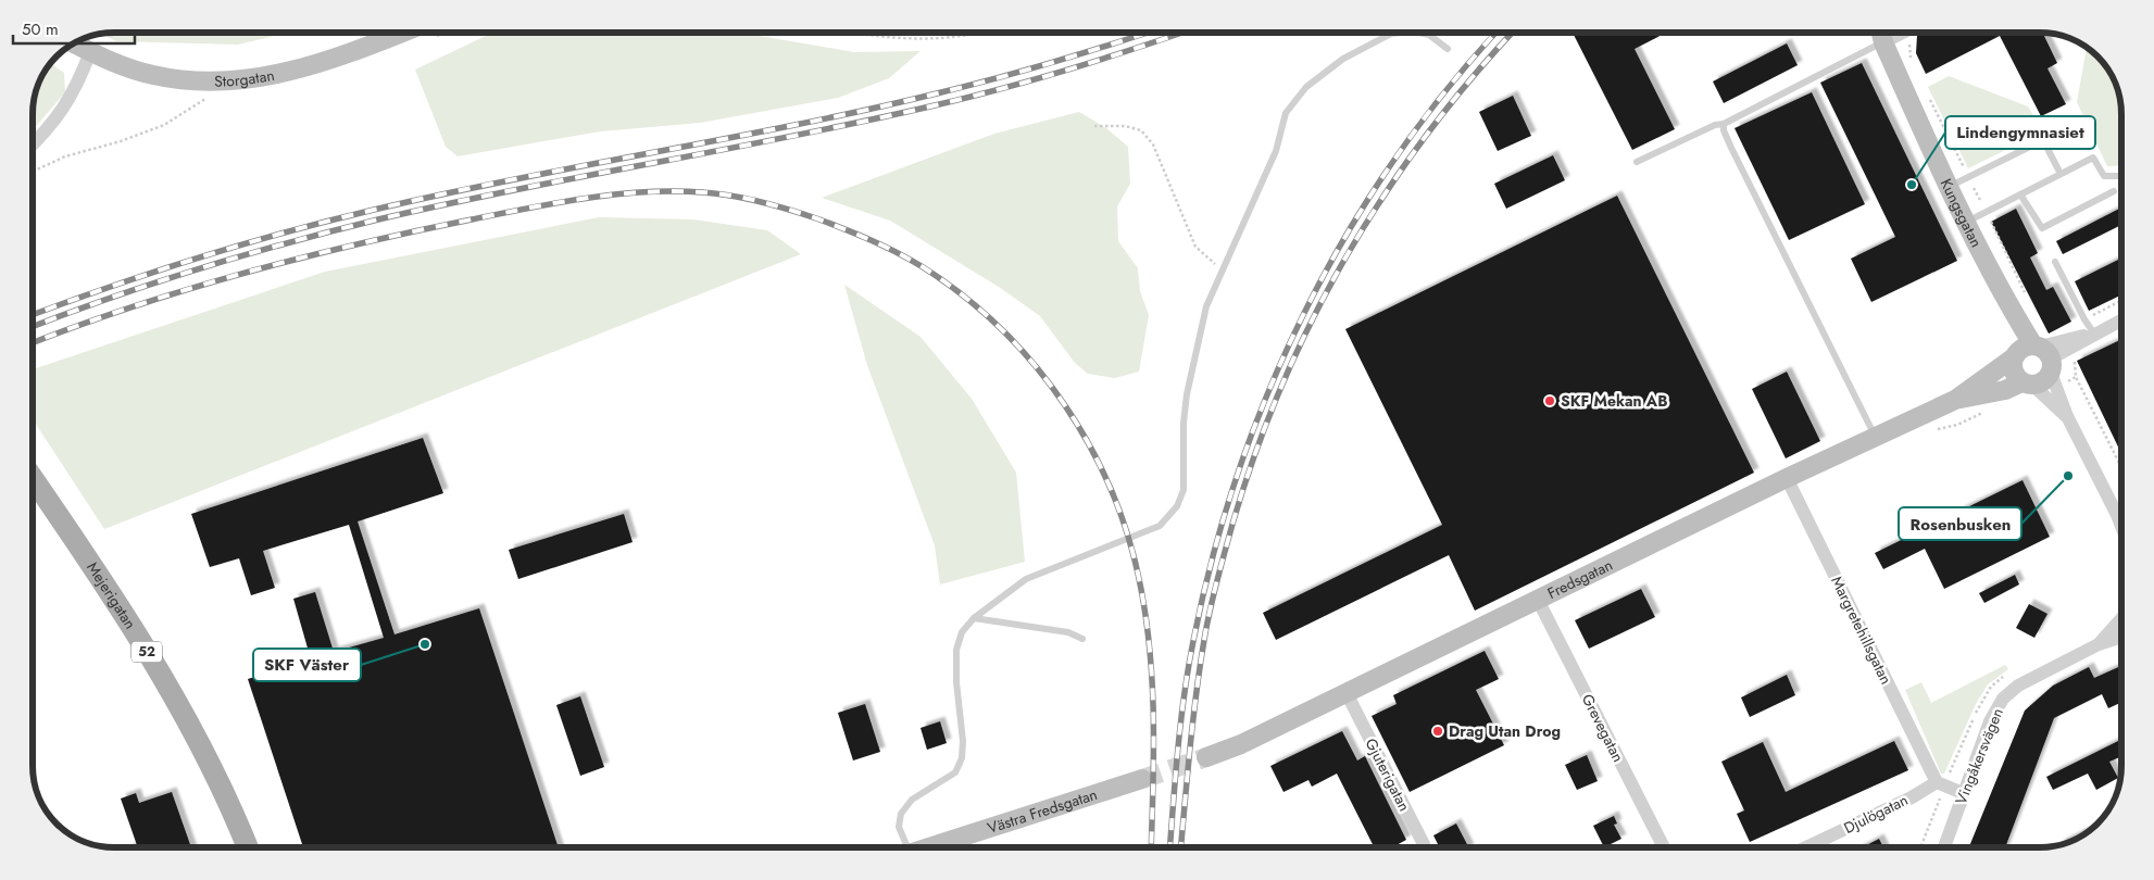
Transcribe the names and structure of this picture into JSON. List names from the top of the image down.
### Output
{
  "streets": {
    "main road": ["Mejerigatan", "52"],
    "street": [
      "Storgatan",
      "Kungsgatan",
      "Fredsgatan",
      "Margretehillsgatan",
      "Grevegatan",
      "Vingåkersvägen",
      "Gjuterigatan",
      "Västra Fredsgatan",
      "Djulögatan"
    ]
  },
  "crossings": [
    ["Kungsgatan", "Fredsgatan"],
    ["Fredsgatan", "Margretehillsgatan"],
    ["Fredsgatan", "Grevegatan"],
    ["Fredsgatan", "Gjuterigatan"],
    ["Margretehillsgatan", "Djulögatan"]
  ],
  "places": [
    "Lindengymnasiet",
    "SKF Mekan AB",
    "Rosenbusken",
    "SKF Väster",
    "Drag Utan Drog"
  ],
  "scale_bar": "50 m"
}
